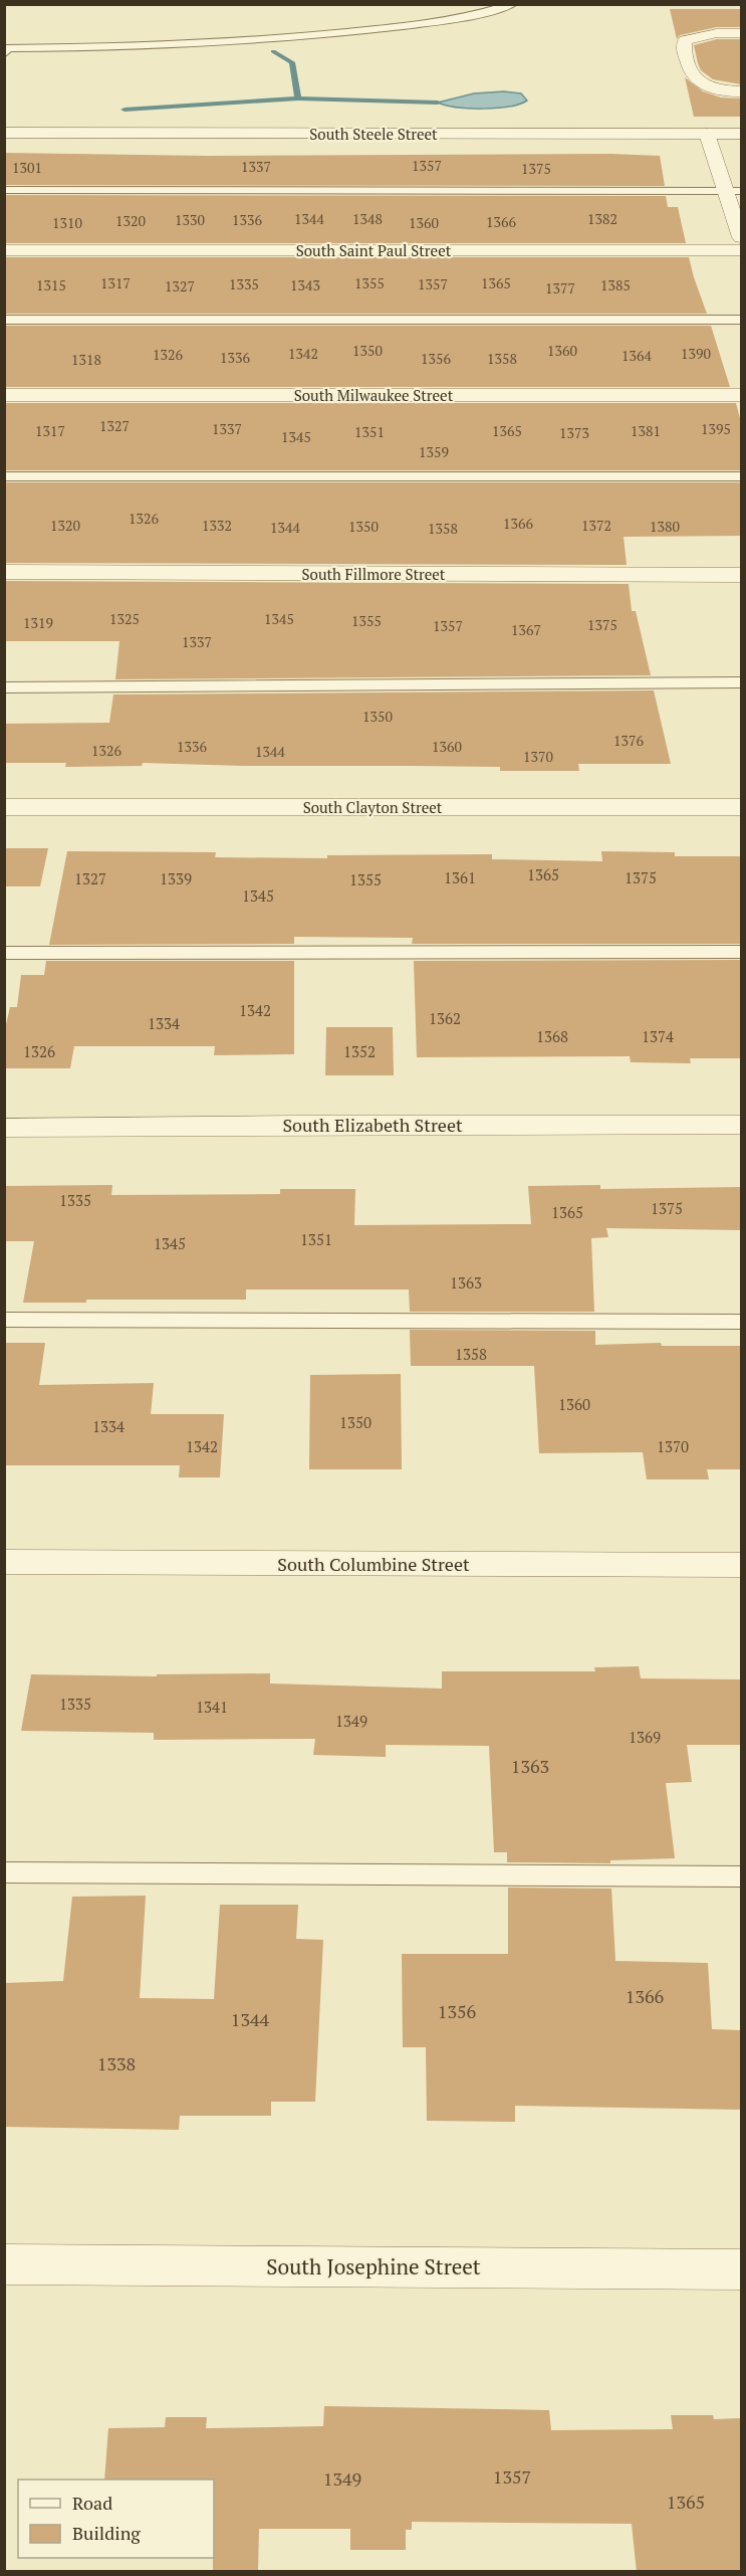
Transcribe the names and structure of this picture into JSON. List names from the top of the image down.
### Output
{
  "streets": {
    "street": [
      "South Steele Street",
      "South Saint Paul Street",
      "South Milwaukee Street",
      "South Fillmore Street",
      "South Clayton Street",
      "South Elizabeth Street",
      "South Columbine Street",
      "South Josephine Street"
    ]
  },
  "house_numbers": [
    "1357",
    "1337",
    "1301",
    "1375",
    "1344",
    "1348",
    "1382",
    "1330",
    "1336",
    "1320",
    "1366",
    "1310",
    "1360",
    "1317",
    "1355",
    "1365",
    "1335",
    "1357",
    "1315",
    "1343",
    "1385",
    "1327",
    "1377",
    "1350",
    "1360",
    "1342",
    "1390",
    "1326",
    "1364",
    "1336",
    "1356",
    "1358",
    "1318",
    "1327",
    "1337",
    "1395",
    "1317",
    "1365",
    "1381",
    "1351",
    "1373",
    "1345",
    "1359",
    "1326",
    "1366",
    "1320",
    "1332",
    "1372",
    "1350",
    "1380",
    "1344",
    "1358",
    "1325",
    "1345",
    "1355",
    "1319",
    "1375",
    "1357",
    "1367",
    "1337",
    "1350",
    "1376",
    "1336",
    "1360",
    "1326",
    "1344",
    "1370",
    "1365",
    "1361",
    "1375",
    "1327",
    "1339",
    "1355",
    "1345",
    "1342",
    "1362",
    "1334",
    "1368",
    "1374",
    "1326",
    "1352",
    "1335",
    "1375",
    "1365",
    "1351",
    "1345",
    "1363",
    "1358",
    "1360",
    "1350",
    "1334",
    "1342",
    "1370",
    "1335",
    "1341",
    "1349",
    "1369",
    "1363",
    "1366",
    "1356",
    "1344",
    "1338",
    "1357",
    "1349",
    "1365"
  ],
  "legend": ["Road", "Building"]
}
